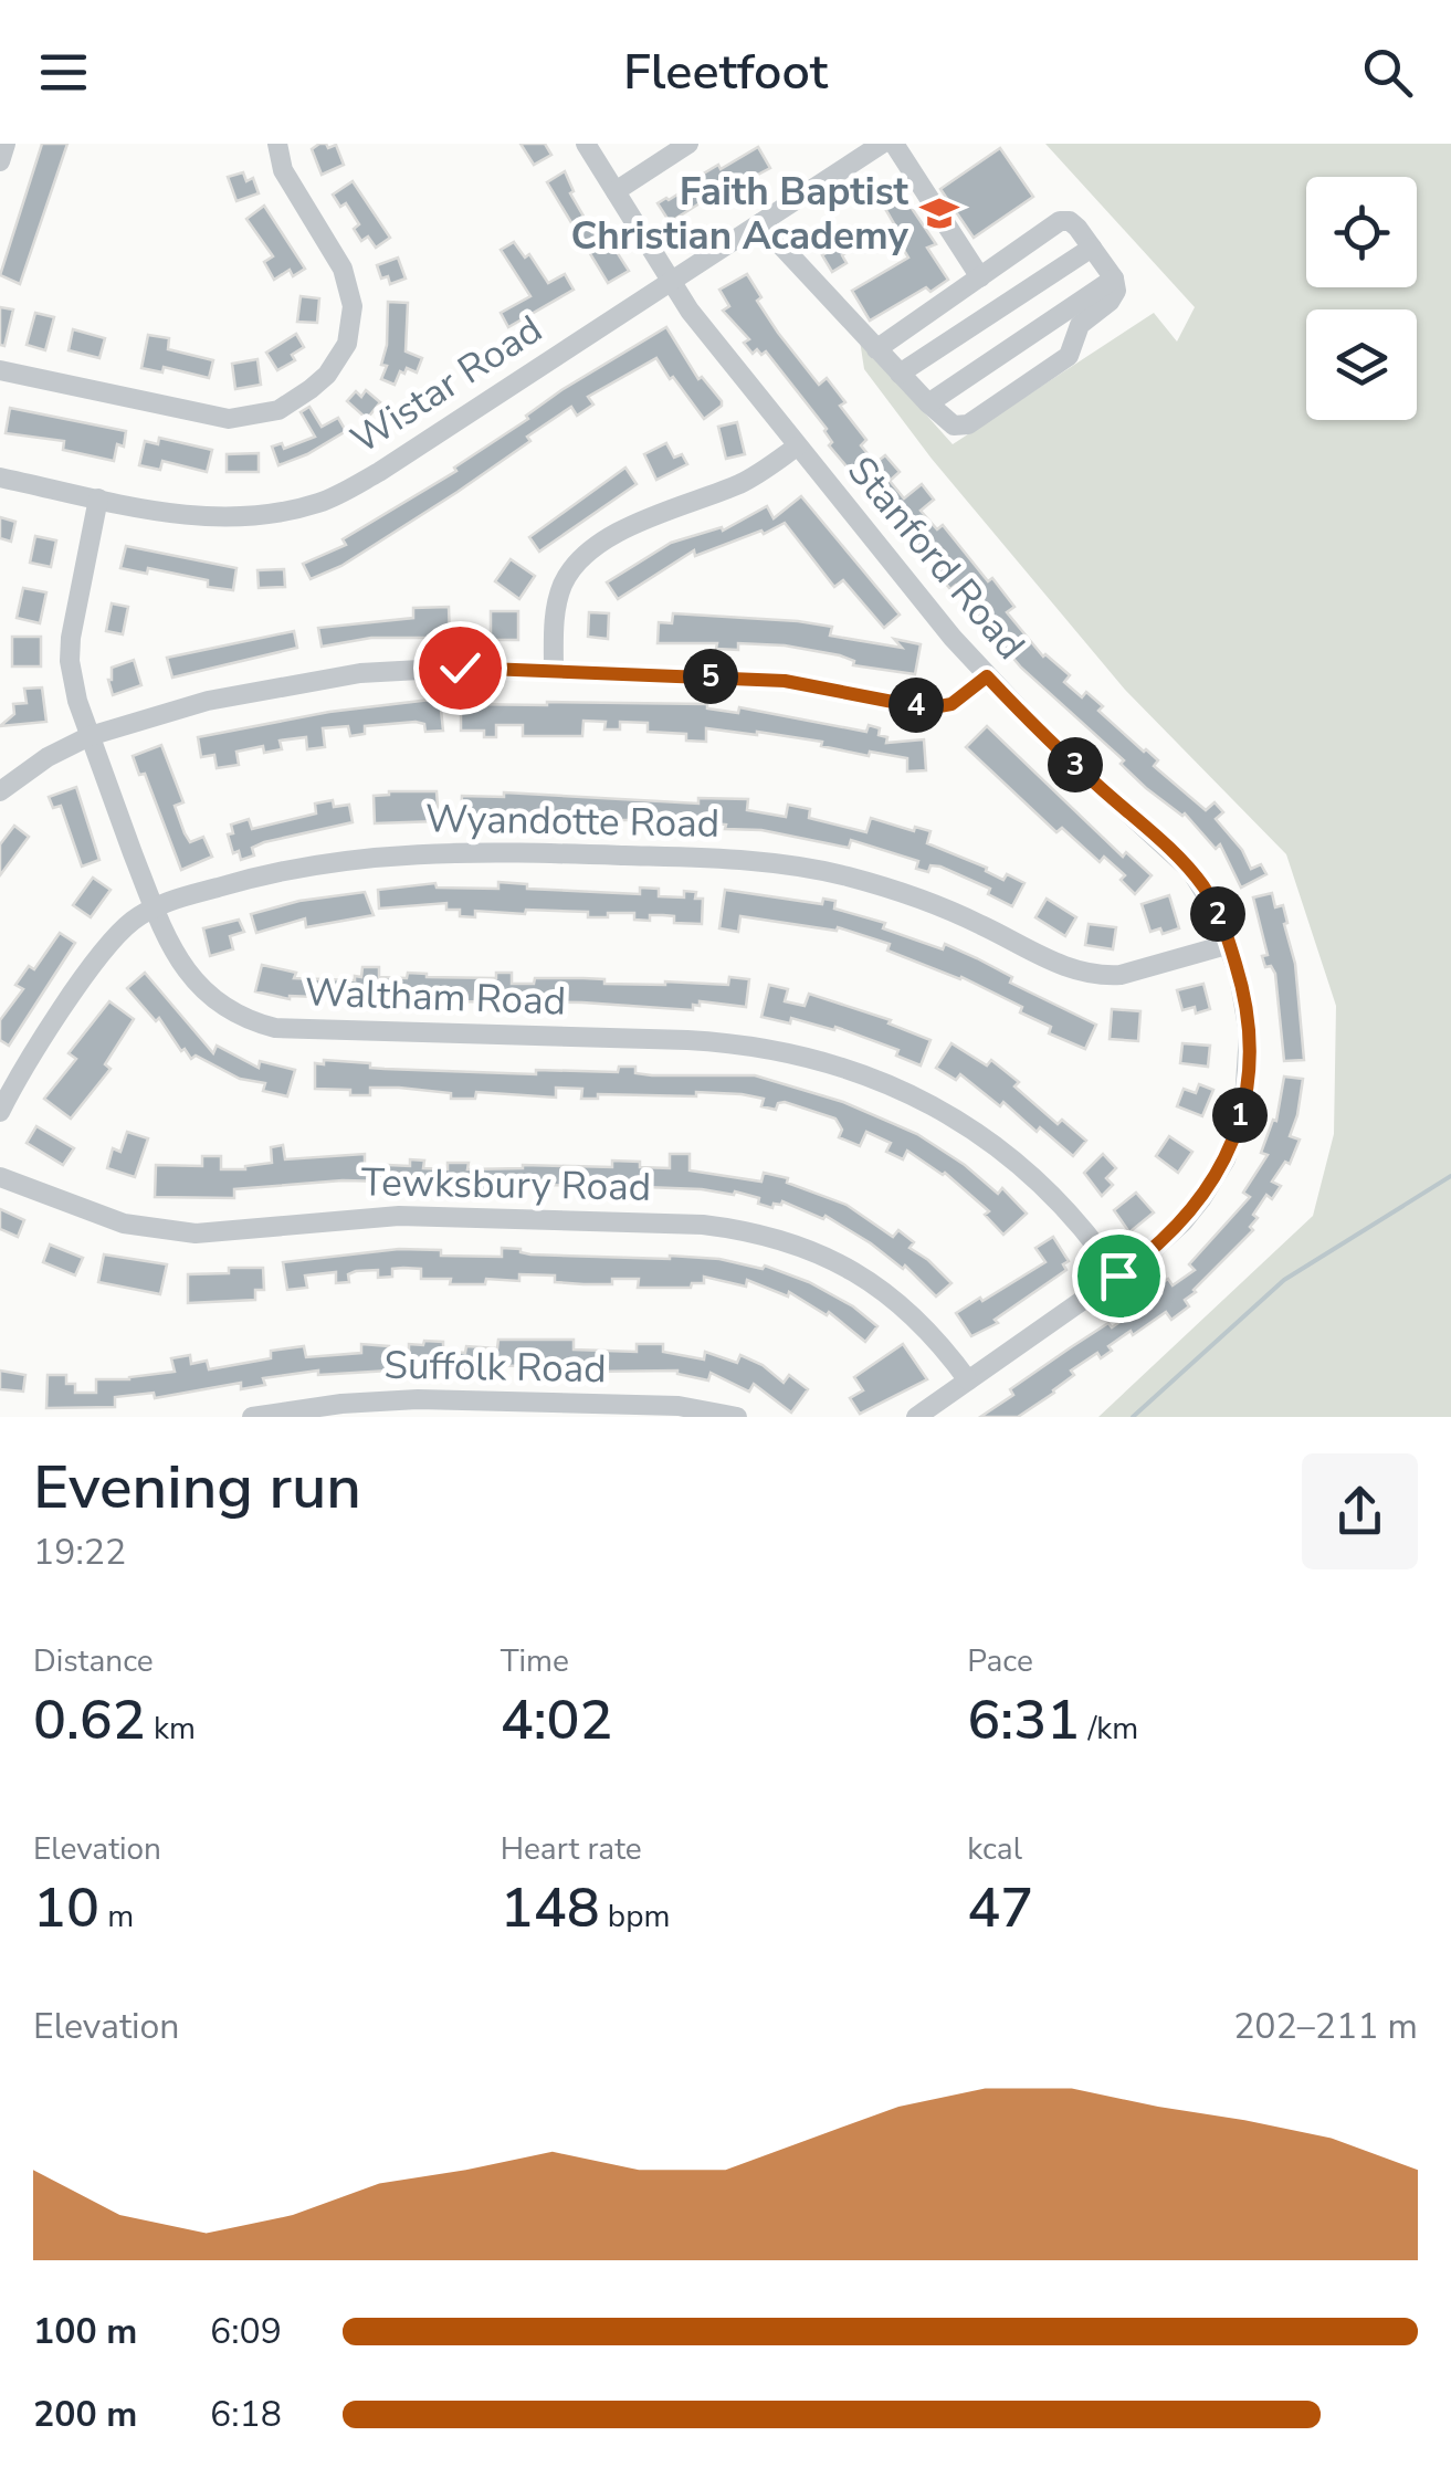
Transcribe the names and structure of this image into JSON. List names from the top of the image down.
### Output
{
  "streets": {
    "street": [
      "Wistar Road",
      "Stanford Road",
      "Wyandotte Road",
      "Waltham Road",
      "Tewksbury Road",
      "Suffolk Road"
    ]
  },
  "crossings": [
    ["Wistar Road", "Stanford Road"],
    ["Wistar Road", "Waltham Road"],
    ["Stanford Road", "Wyandotte Road"],
    ["Stanford Road", "Waltham Road"],
    ["Stanford Road", "Tewksbury Road"],
    ["Wyandotte Road", "Waltham Road"]
  ],
  "places": {
    "school or university": ["Faith Baptist Christian Academy"]
  },
  "page": {
    "header": "Fleetfoot",
    "pins": [
      "5",
      "4",
      "3",
      "2",
      "1"
    ],
    "heading": ["Evening run", "19:22"],
    "stats": [
      ["Distance", "0.62 km"],
      ["Time", "4:02"],
      ["Pace", "6:31 /km"],
      ["Elevation", "10 m"],
      ["Heart rate", "148 bpm"],
      ["kcal", "47"]
    ],
    "chart": ["Elevation", "202–211 m"],
    "list": [
      {
        "name": "100 m",
        "note": "6:09"
      },
      {
        "name": "200 m",
        "note": "6:18"
      }
    ]
  }
}
